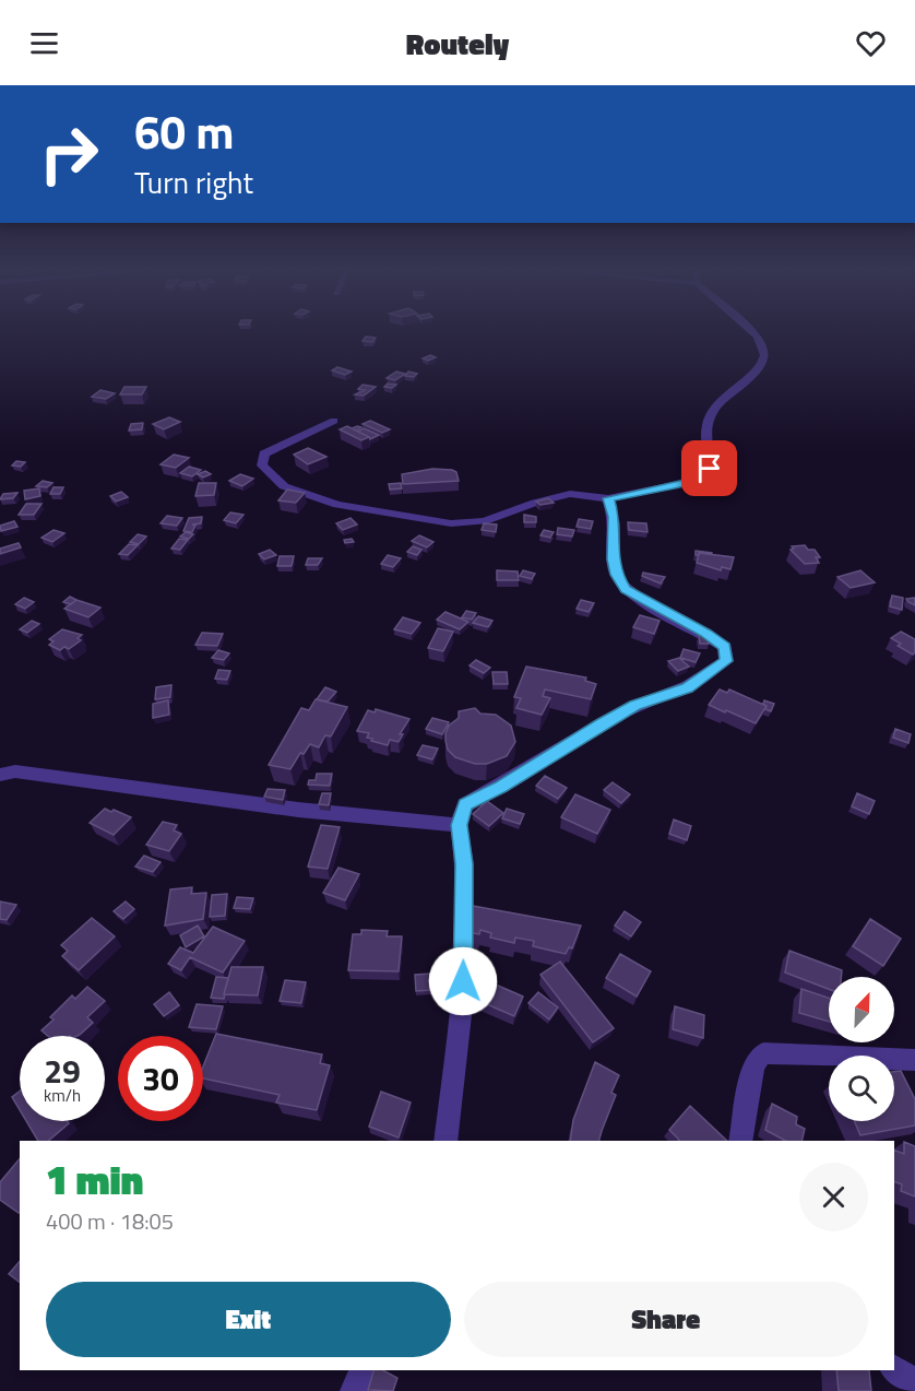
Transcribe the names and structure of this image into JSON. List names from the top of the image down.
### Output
{
  "north": "top right",
  "page": {
    "header": "Routely",
    "turn": ["60 m", "Turn right"],
    "speed": "29 km/h",
    "limit": "30",
    "heading": ["1 min", "400 m · 18:05"],
    "buttons": ["Exit", "Share"]
  }
}
